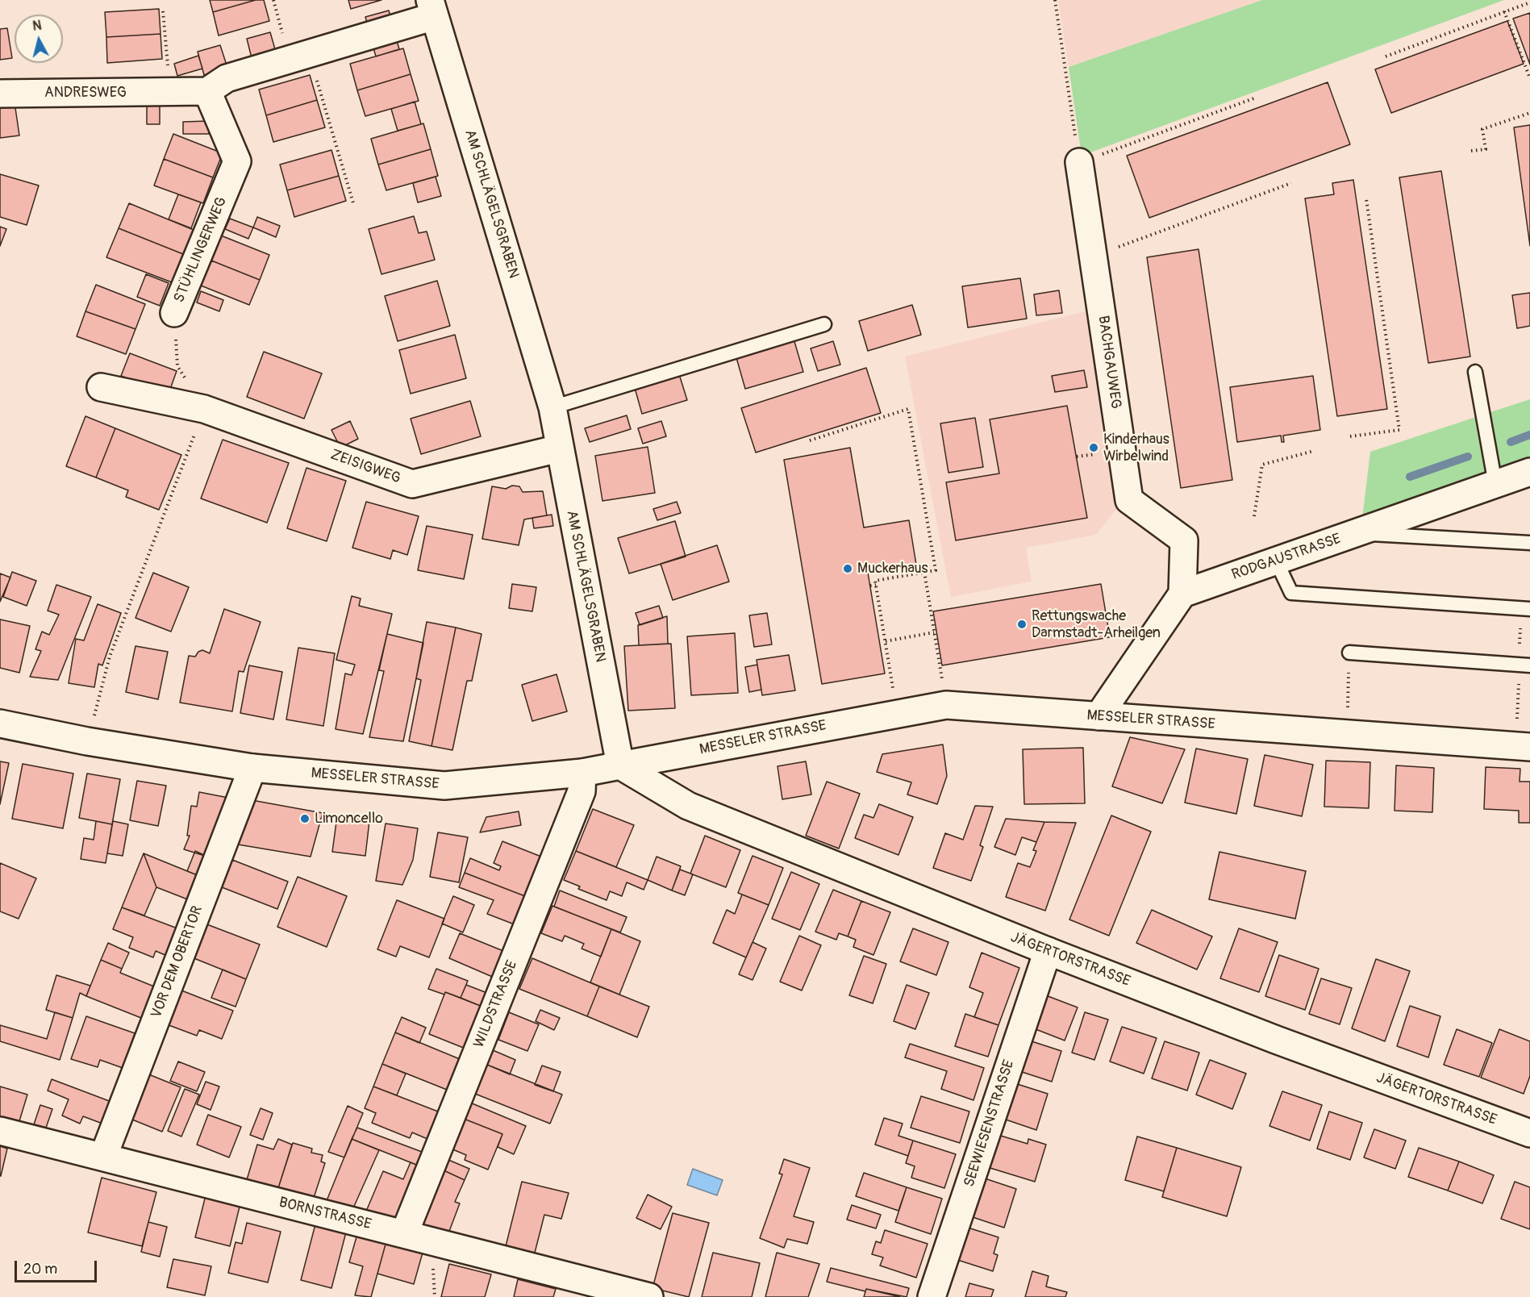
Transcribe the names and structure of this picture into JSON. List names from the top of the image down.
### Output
{
  "streets": {
    "street": [
      "ANDRESWEG",
      "AM SCHLÄGELSGRABEN",
      "STÜHLINGERWEG",
      "BACHGAUWEG",
      "ZEISIGWEG",
      "RODGAUSTRASSE",
      "MESSELER STRASSE",
      "JÄGERTORSTRASSE",
      "VOR DEM OBERTOR",
      "WILDSTRASSE",
      "SEEWIESENSTRASSE",
      "BORNSTRASSE"
    ]
  },
  "crossings": [
    ["ANDRESWEG", "AM SCHLÄGELSGRABEN"],
    ["ANDRESWEG", "STÜHLINGERWEG"],
    ["AM SCHLÄGELSGRABEN", "ZEISIGWEG"],
    ["AM SCHLÄGELSGRABEN", "MESSELER STRASSE"],
    ["AM SCHLÄGELSGRABEN", "JÄGERTORSTRASSE"],
    ["STÜHLINGERWEG", "ZEISIGWEG"],
    ["BACHGAUWEG", "RODGAUSTRASSE"],
    ["MESSELER STRASSE", "JÄGERTORSTRASSE"],
    ["MESSELER STRASSE", "VOR DEM OBERTOR"],
    ["MESSELER STRASSE", "WILDSTRASSE"],
    ["JÄGERTORSTRASSE", "SEEWIESENSTRASSE"],
    ["VOR DEM OBERTOR", "BORNSTRASSE"],
    ["WILDSTRASSE", "BORNSTRASSE"]
  ],
  "places": [
    "Kinderhaus Wirbelwind",
    "Muckerhaus",
    "Rettungswache Darmstadt-Arheilgen",
    "Limoncello"
  ],
  "scale_bar": "20 m",
  "north": "top"
}
